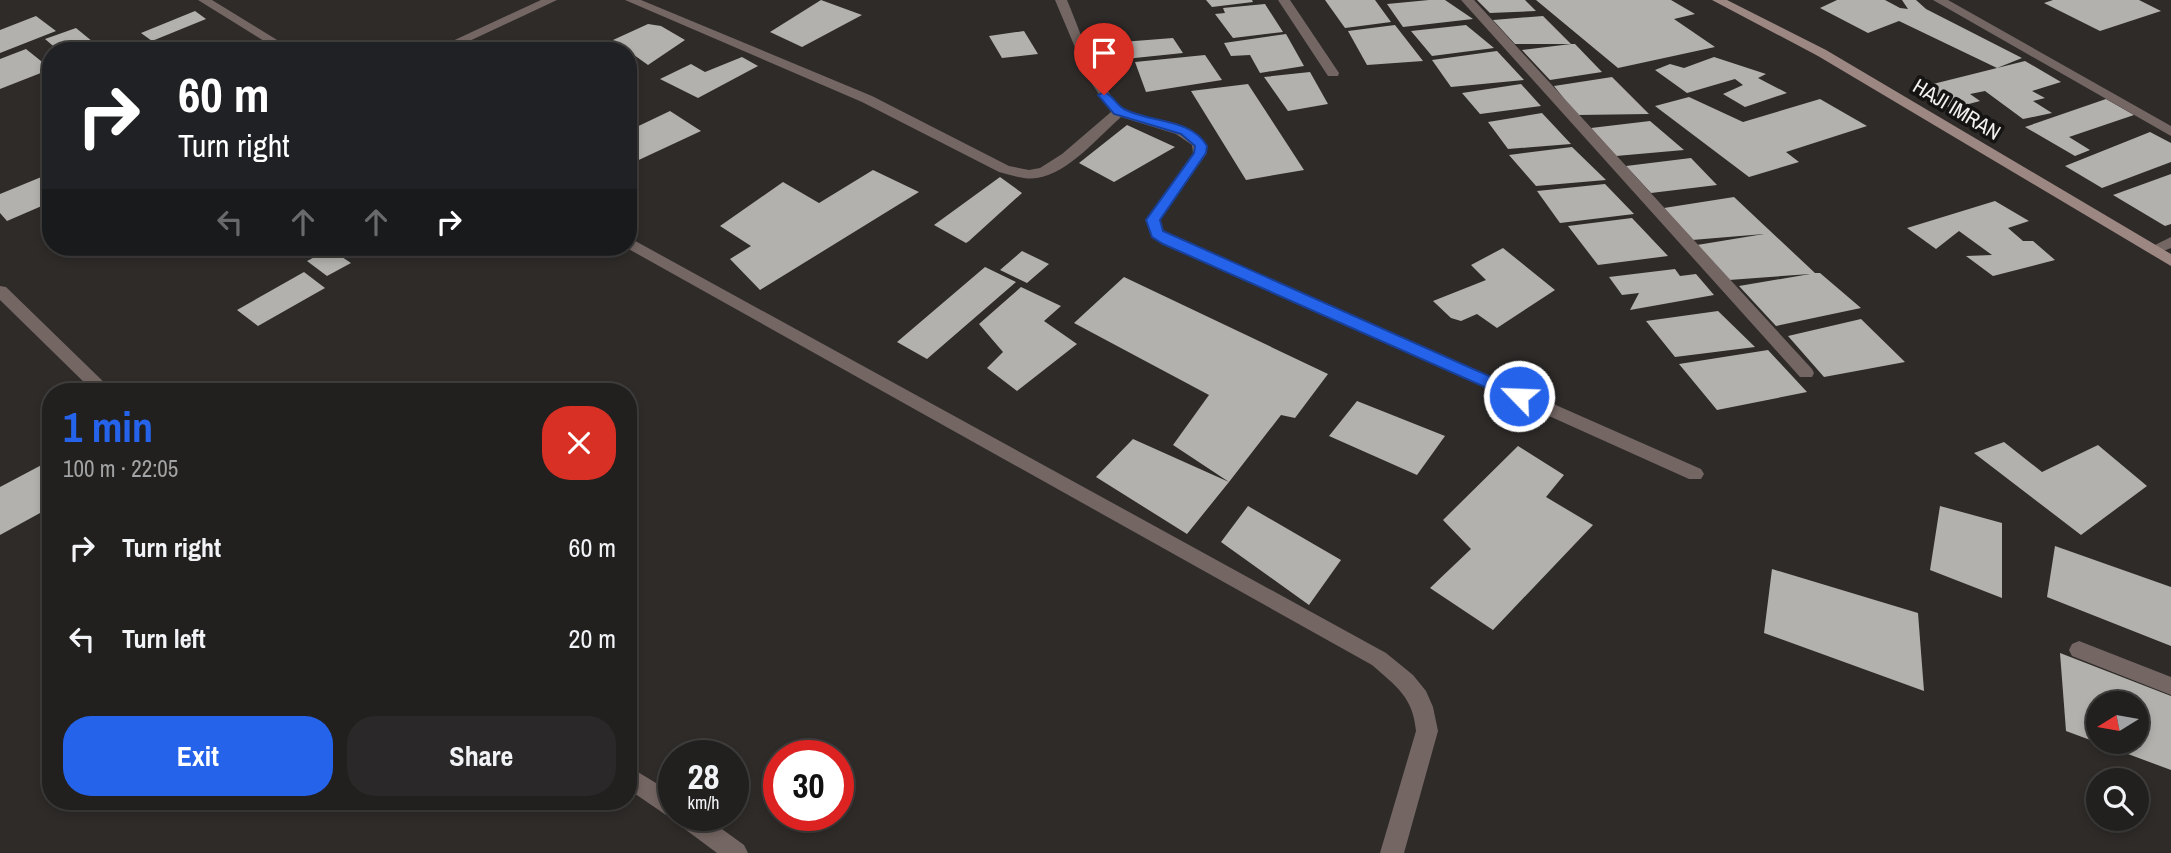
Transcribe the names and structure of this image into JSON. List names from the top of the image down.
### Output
{
  "streets": {
    "street": ["HAJI IMRAN"]
  },
  "north": "left",
  "page": {
    "turn": ["60 m", "Turn right"],
    "heading": ["1 min", "100 m · 22:05"],
    "list": [
      {
        "name": "Turn right",
        "value": "60 m"
      },
      {
        "name": "Turn left",
        "value": "20 m"
      }
    ],
    "buttons": ["Exit", "Share"],
    "speed": "28 km/h",
    "limit": "30"
  }
}
